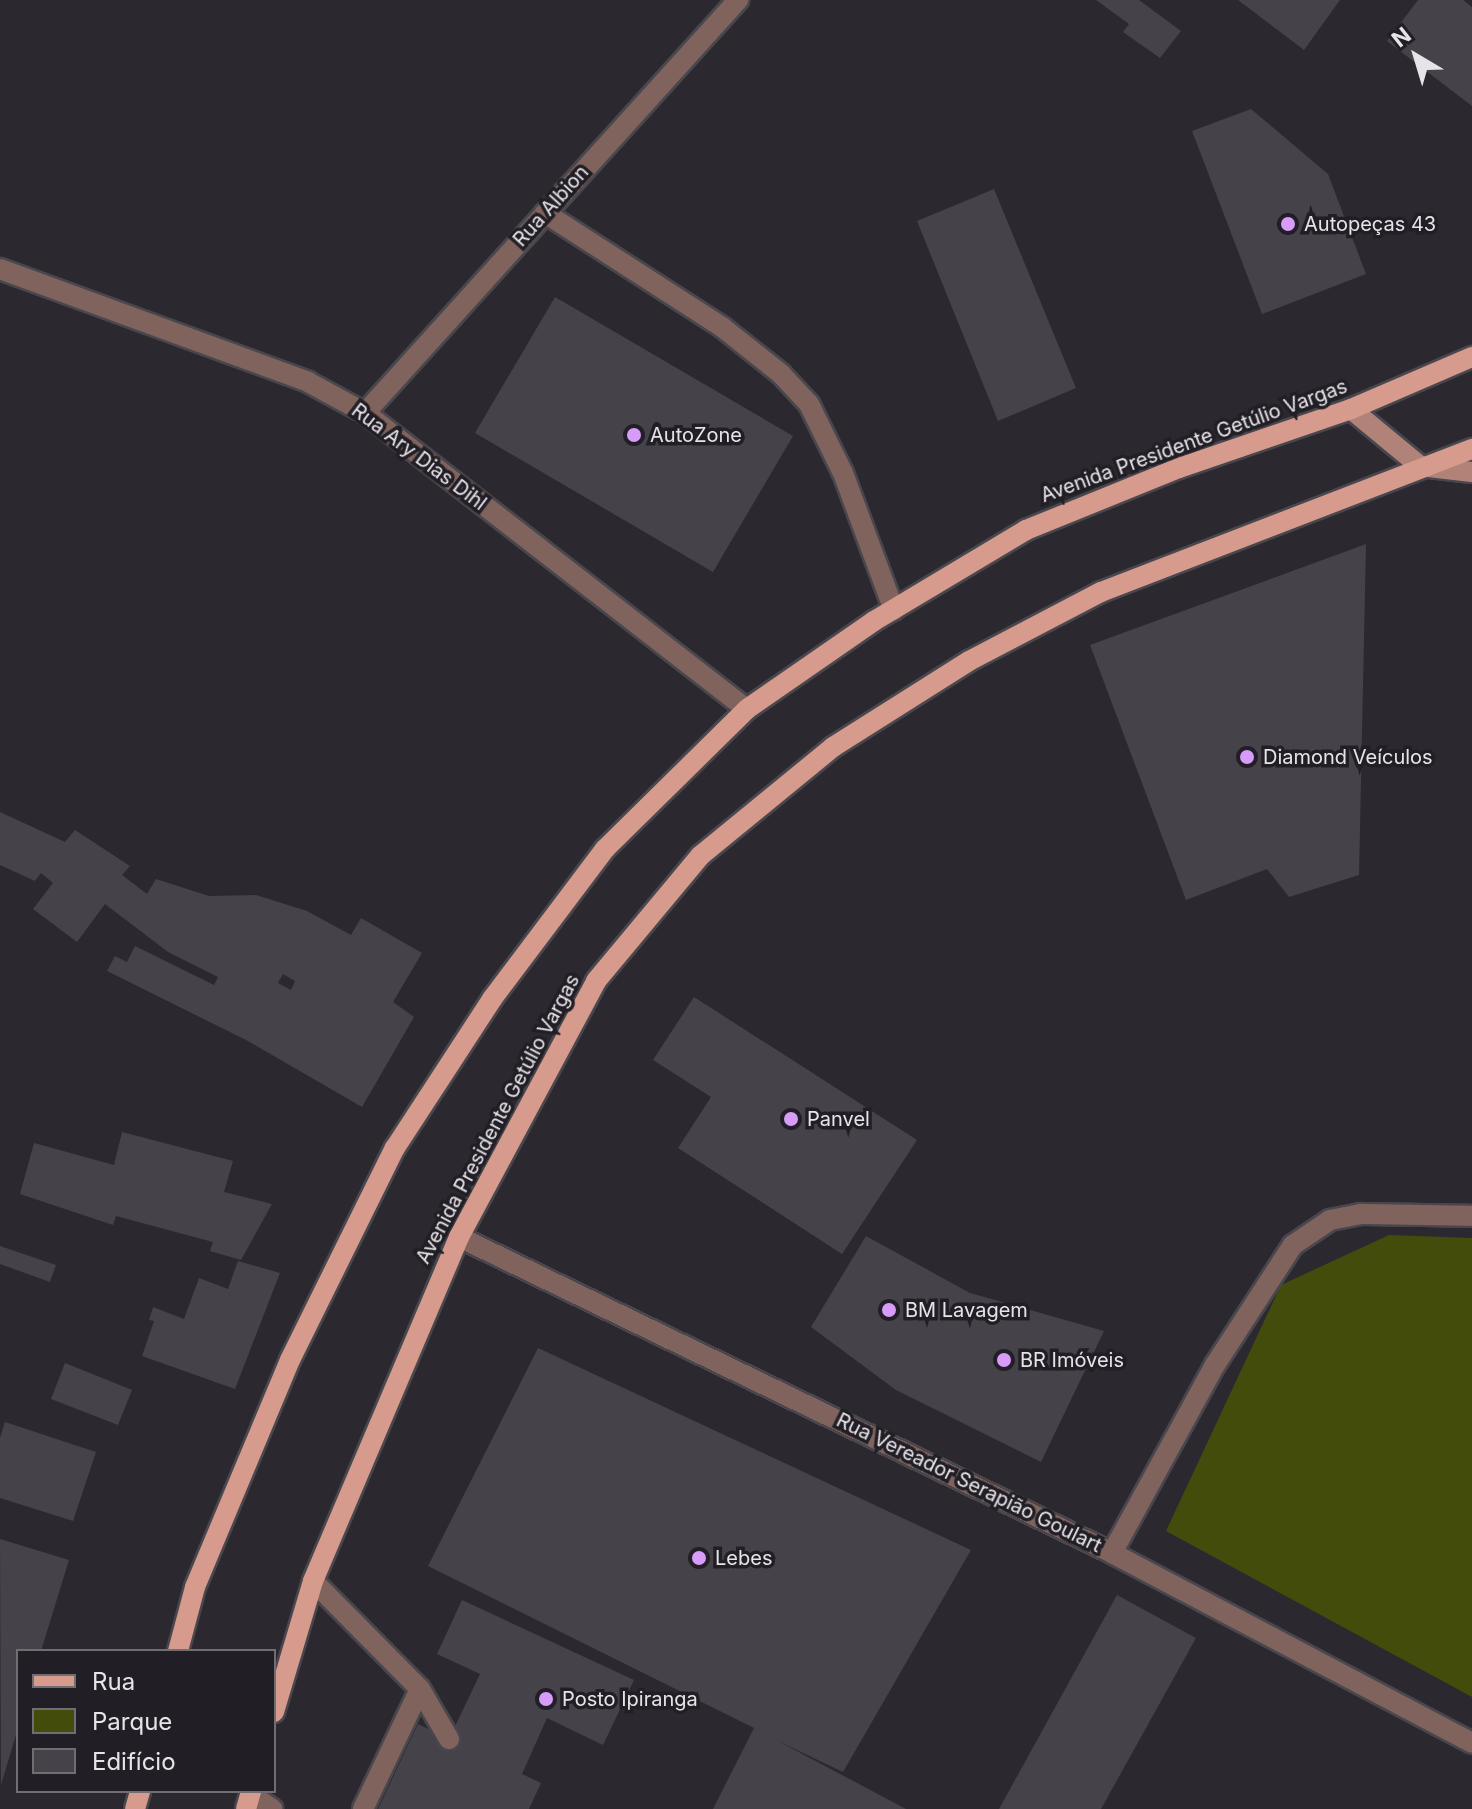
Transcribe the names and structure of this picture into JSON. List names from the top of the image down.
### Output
{
  "streets": {
    "main road": ["Avenida Presidente Getúlio Vargas"],
    "street": ["Rua Albion", "Rua Ary Dias Dihl", "Rua Vereador Serapião Goulart"]
  },
  "crossings": [
    ["Rua Albion", "Rua Ary Dias Dihl"],
    ["Avenida Presidente Getúlio Vargas", "Rua Ary Dias Dihl"],
    ["Avenida Presidente Getúlio Vargas", "Rua Vereador Serapião Goulart"]
  ],
  "places": [
    "Autopeças 43",
    "AutoZone",
    "Diamond Veículos",
    "Panvel",
    "BM Lavagem",
    "BR Imóveis",
    "Lebes",
    "Posto Ipiranga"
  ],
  "legend": ["Rua", "Parque", "Edifício"],
  "north": "top left"
}
